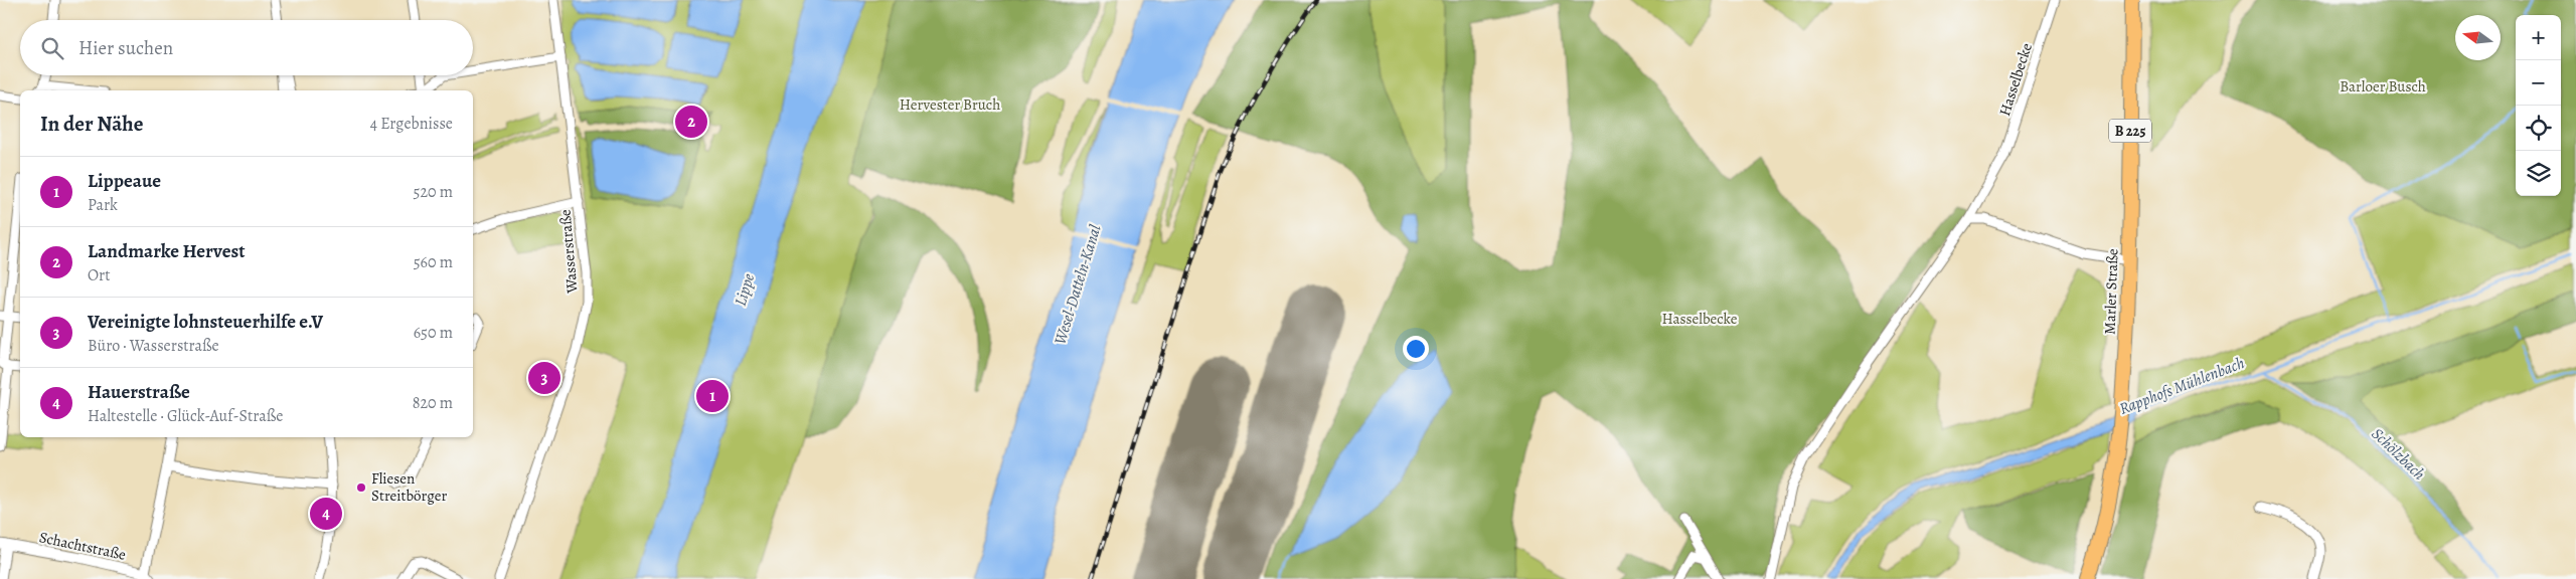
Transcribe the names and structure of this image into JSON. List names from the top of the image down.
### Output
{
  "streets": {
    "main road": ["B 225", "Marler Straße"],
    "street": ["Hasselbecke", "Wasserstraße", "Schachtstraße"]
  },
  "water": [
    "Wesel-Datteln-Kanal",
    "Lippe",
    "Rapphofs Mühlenbach",
    "Schölzbach"
  ],
  "parks": ["Barloer Busch", "Hervester Bruch", "Hasselbecke"],
  "places": ["Fliesen Streitbörger"],
  "north": "left",
  "page": {
    "map_buttons": ["+", "−"],
    "search": "Hier suchen",
    "heading": ["In der Nähe", "4 Ergebnisse"],
    "pins": [
      "2",
      "3",
      "1",
      "4"
    ],
    "list": [
      {
        "mark": "1",
        "name": "Lippeaue",
        "note": "Park",
        "value": "520 m"
      },
      {
        "mark": "2",
        "name": "Landmarke Hervest",
        "note": "Ort",
        "value": "560 m"
      },
      {
        "mark": "3",
        "name": "Vereinigte lohnsteuerhilfe e.V",
        "note": "Büro · Wasserstraße",
        "value": "650 m"
      },
      {
        "mark": "4",
        "name": "Hauerstraße",
        "note": "Haltestelle · Glück-Auf-Straße",
        "value": "820 m"
      }
    ]
  }
}
